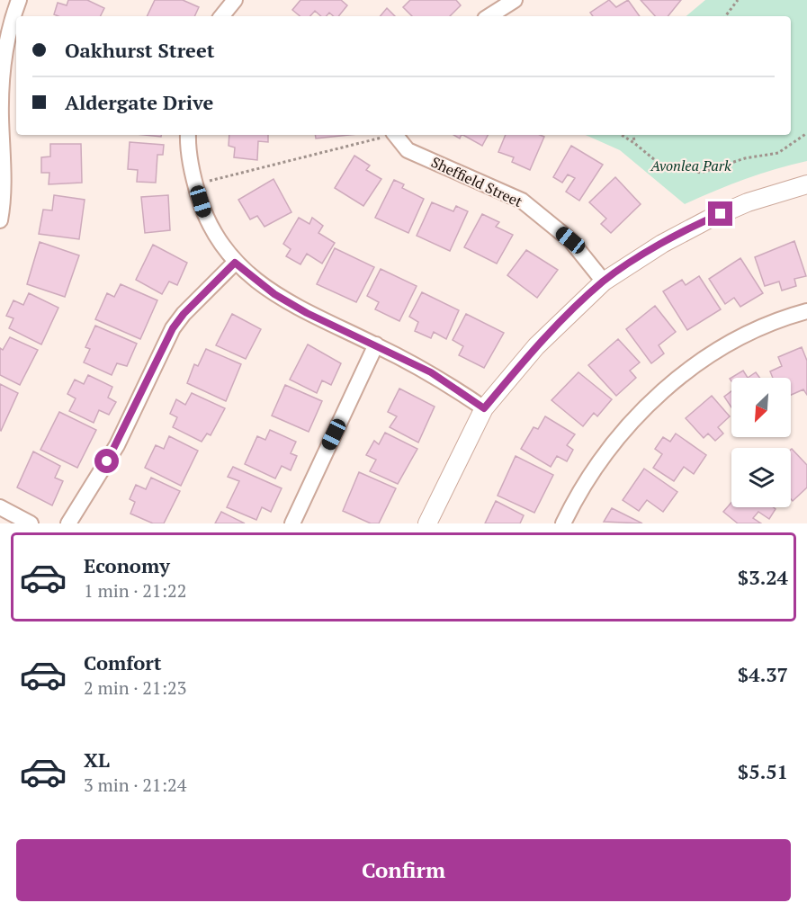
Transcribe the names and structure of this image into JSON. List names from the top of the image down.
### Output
{
  "streets": {
    "street": ["Sheffield Street"]
  },
  "parks": ["Avonlea Park"],
  "north": "bottom left",
  "page": {
    "banner": ["Oakhurst Street", "Aldergate Drive"],
    "list": [
      {
        "name": "Economy",
        "note": "1 min · 21:22",
        "value": "$3.24"
      },
      {
        "name": "Comfort",
        "note": "2 min · 21:23",
        "value": "$4.37"
      },
      {
        "name": "XL",
        "note": "3 min · 21:24",
        "value": "$5.51"
      }
    ],
    "buttons": "Confirm"
  }
}
